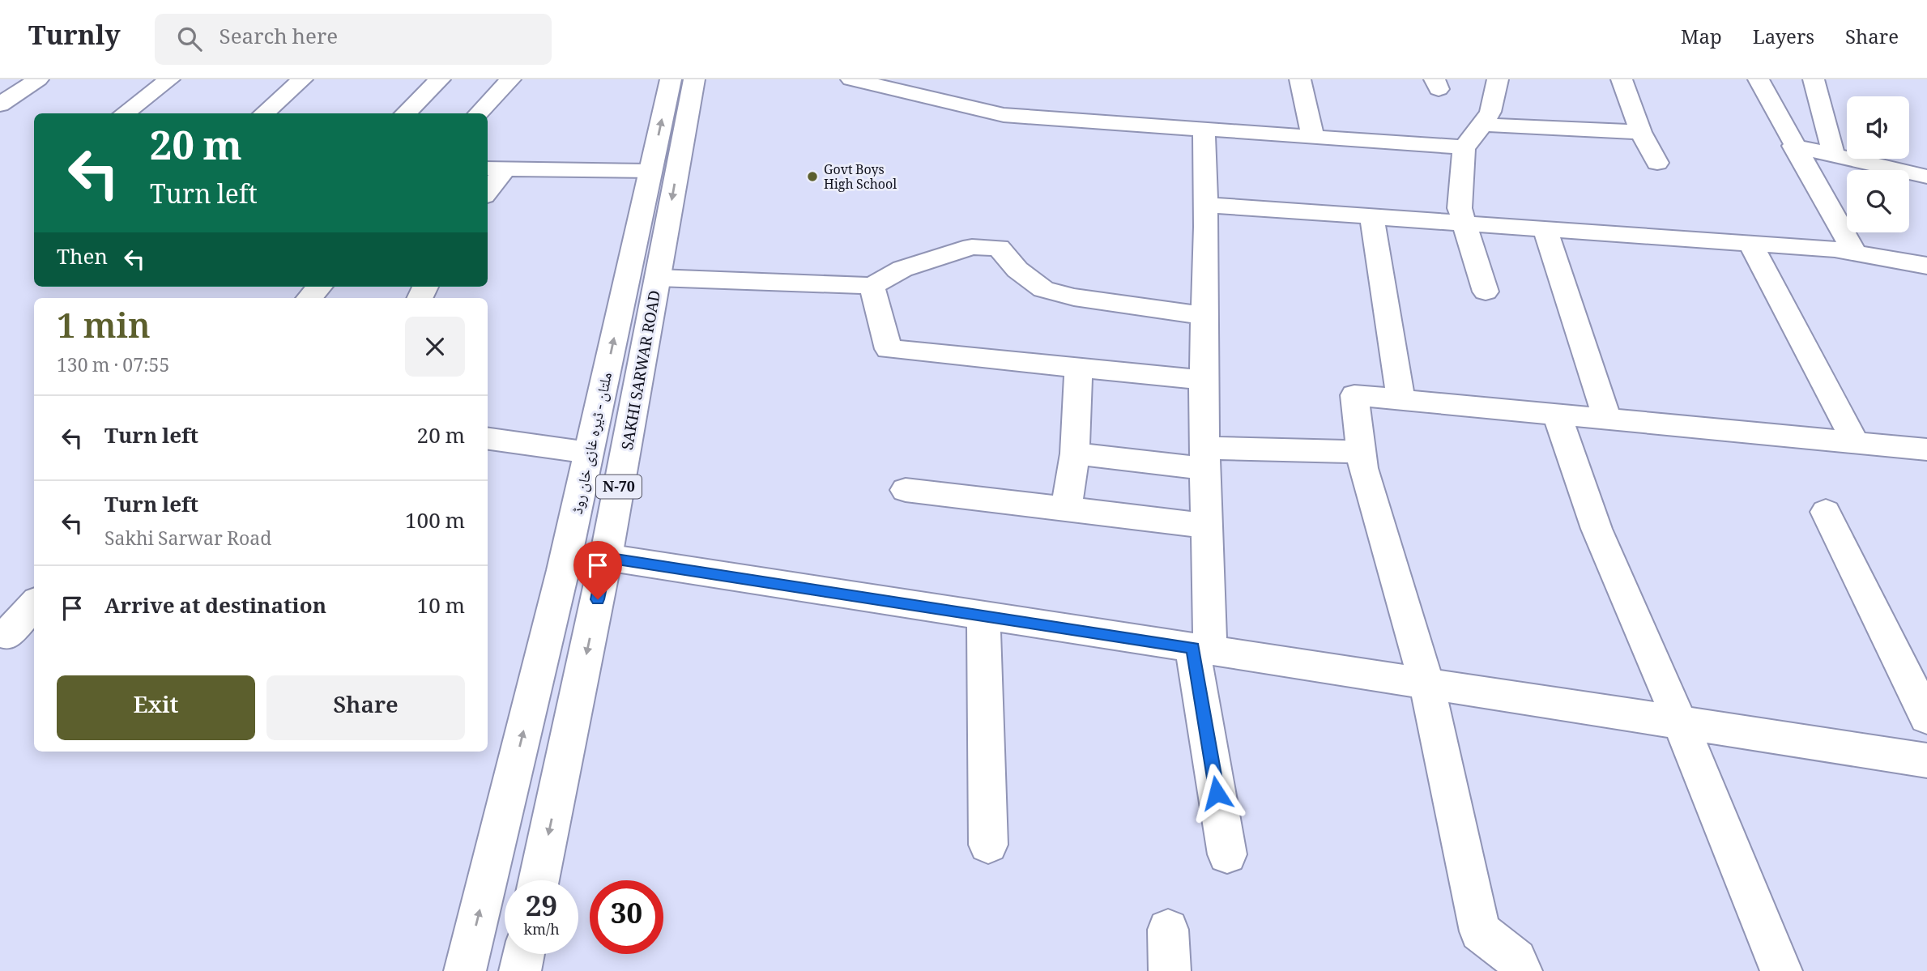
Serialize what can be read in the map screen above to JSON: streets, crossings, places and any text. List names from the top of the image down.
{
  "streets": {
    "main road": ["SAKHI SARWAR ROAD", "ملتان - ڈیرہ غازی خان روڈ", "N-70"]
  },
  "one_way": ["SAKHI SARWAR ROAD", "ملتان - ڈیرہ غازی خان روڈ"],
  "places": ["Govt Boys High School"],
  "page": {
    "header": "Turnly",
    "search": "Search here",
    "nav": ["Map", "Layers", "Share"],
    "turn": ["20 m", "Turn left"],
    "then": "Then",
    "heading": ["1 min", "130 m · 07:55"],
    "list": [
      {
        "name": "Turn left",
        "value": "20 m"
      },
      {
        "name": "Turn left",
        "note": "Sakhi Sarwar Road",
        "value": "100 m"
      },
      {
        "name": "Arrive at destination",
        "value": "10 m"
      }
    ],
    "buttons": ["Exit", "Share"],
    "speed": "29 km/h",
    "limit": "30"
  }
}
